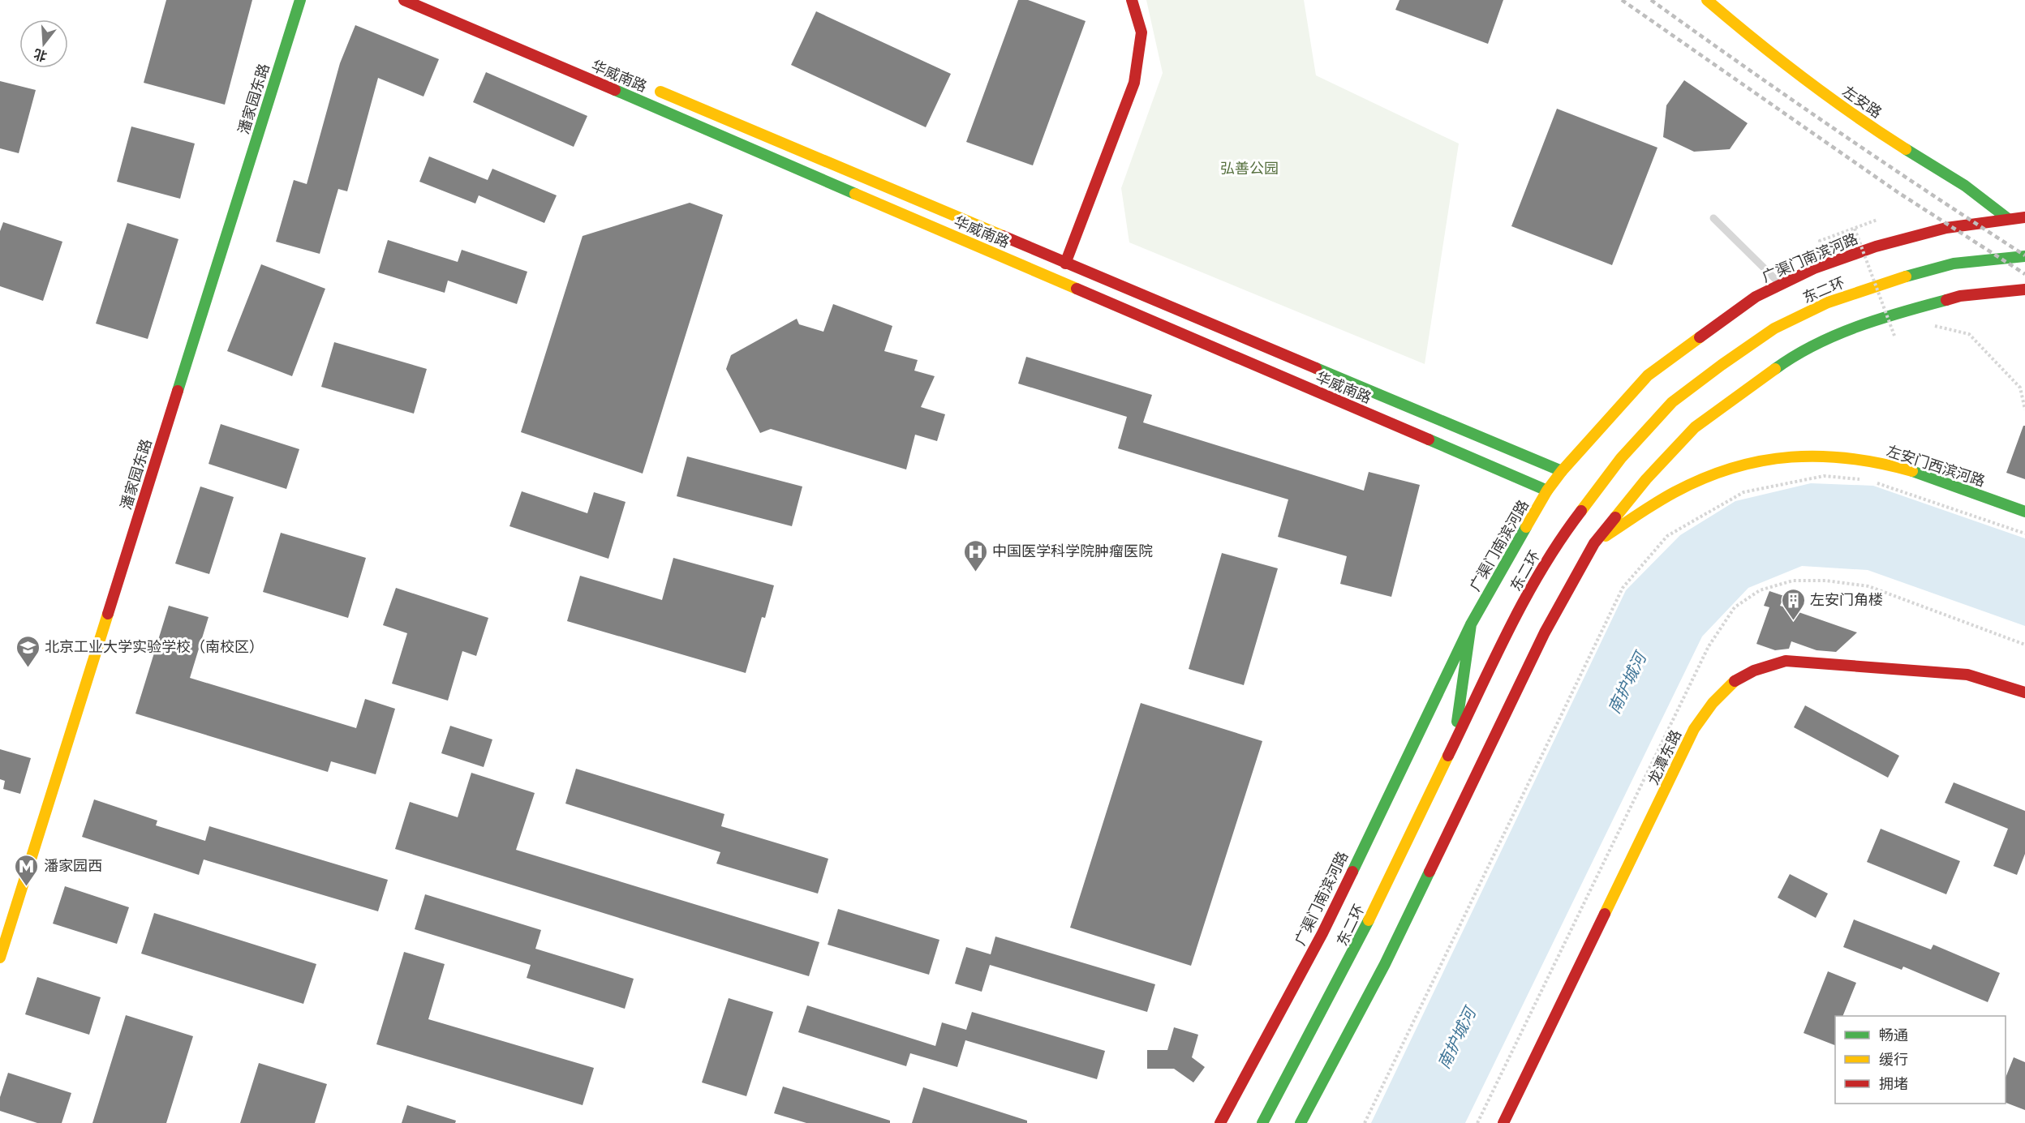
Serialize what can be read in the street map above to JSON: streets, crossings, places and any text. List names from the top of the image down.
{
  "streets": {
    "main road": [
      "华威南路",
      "潘家园东路",
      "左安路",
      "广渠门南滨河路",
      "东二环",
      "左安门西滨河路",
      "龙潭东路"
    ]
  },
  "crossings": [
    ["华威南路", "广渠门南滨河路"],
    ["左安路", "广渠门南滨河路"]
  ],
  "water": ["南护城河"],
  "parks": ["弘善公园"],
  "places": {
    "hospital": ["中国医学科学院肿瘤医院"],
    "building": ["左安门角楼"],
    "school or university": ["北京工业大学实验学校（南校区）"],
    "metro station": ["潘家园西"]
  },
  "legend": ["畅通", "缓行", "拥堵"],
  "north": "bottom"
}
